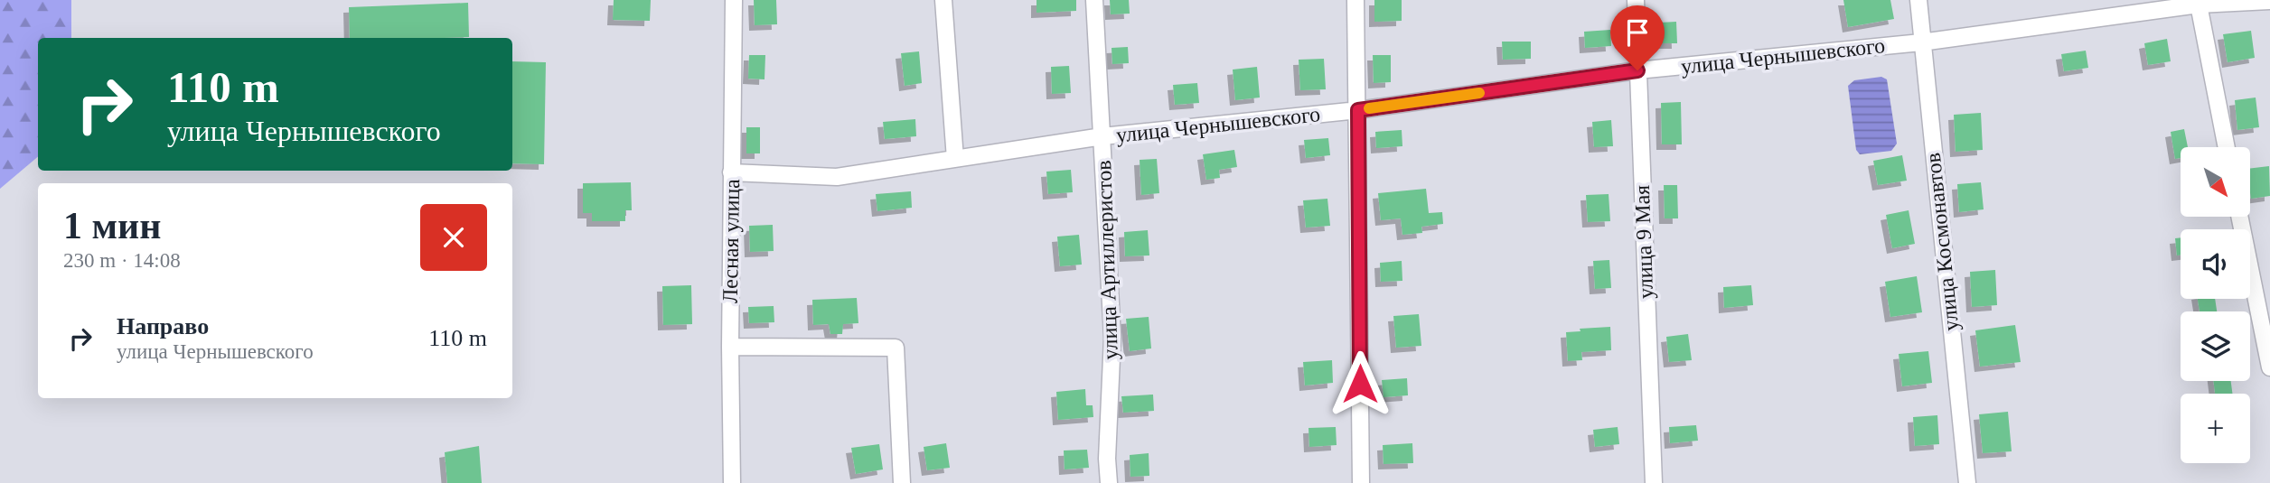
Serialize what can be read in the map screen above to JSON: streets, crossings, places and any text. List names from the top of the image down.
{
  "streets": {
    "street": [
      "улица Чернышевского",
      "Лесная улица",
      "улица 9 Мая",
      "улица Космонавтов",
      "улица Артиллеристов"
    ]
  },
  "crossings": [
    ["улица Чернышевского", "Лесная улица"],
    ["улица Чернышевского", "улица 9 Мая"],
    ["улица Чернышевского", "улица Космонавтов"],
    ["улица Чернышевского", "улица Артиллеристов"]
  ],
  "north": "bottom right",
  "page": {
    "turn": ["110 m", "улица Чернышевского"],
    "map_buttons": "+",
    "heading": ["1 мин", "230 m · 14:08"],
    "list": [
      {
        "name": "Направо",
        "note": "улица Чернышевского",
        "value": "110 m"
      }
    ]
  }
}
